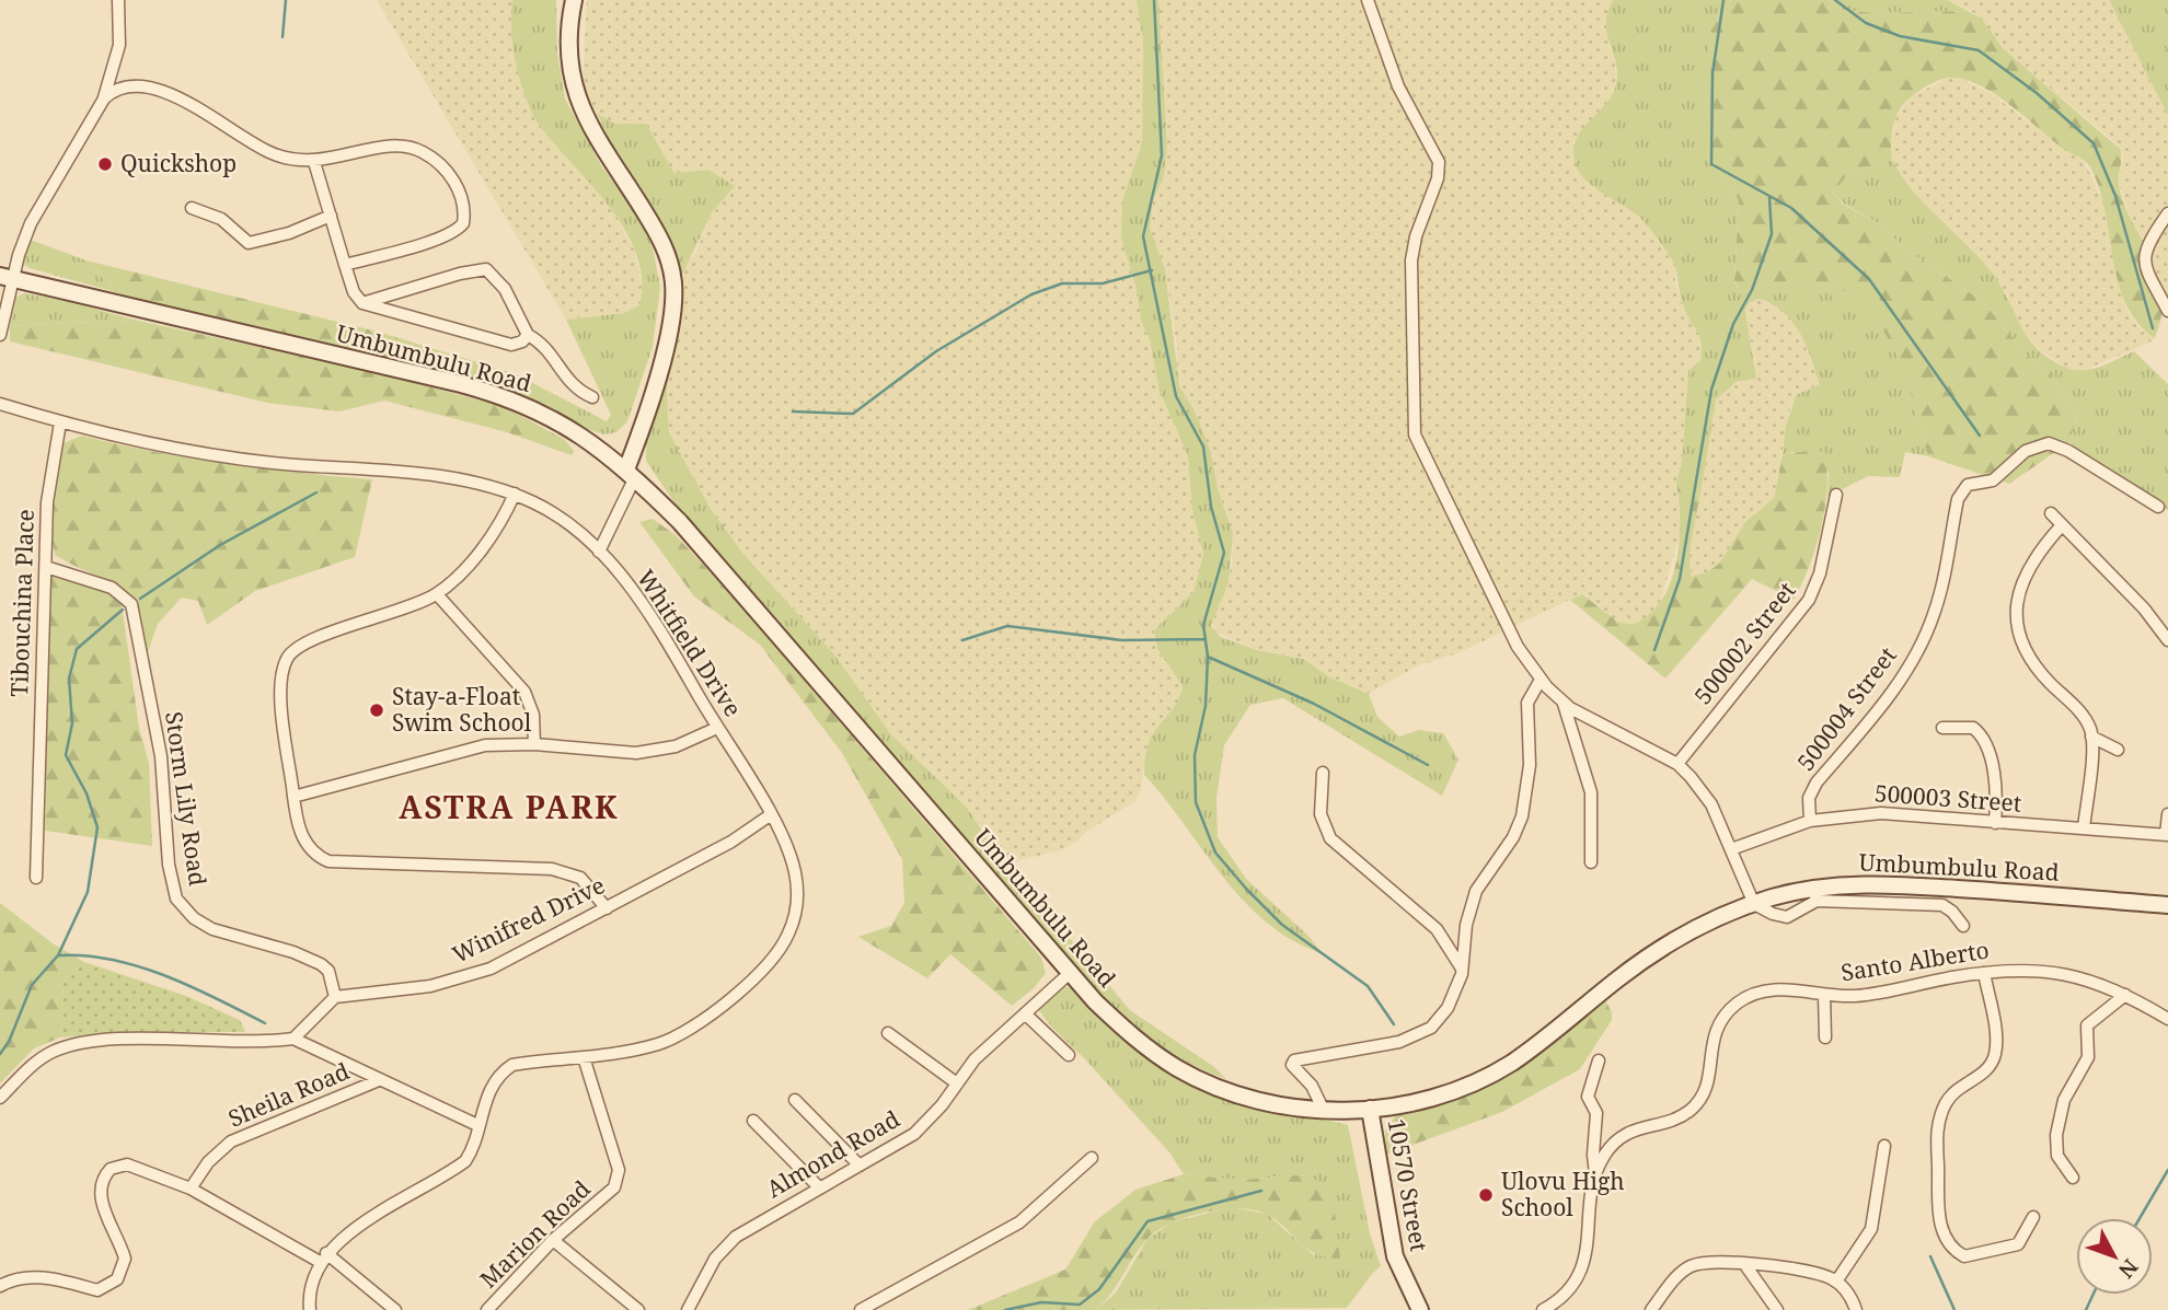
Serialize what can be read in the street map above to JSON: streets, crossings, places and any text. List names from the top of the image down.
{
  "streets": {
    "main road": ["Umbumbulu Road", "10570 Street"],
    "street": [
      "Tibouchina Place",
      "Whitfield Drive",
      "500002 Street",
      "500004 Street",
      "Storm Lily Road",
      "500003 Street",
      "Winifred Drive",
      "Santo Alberto",
      "Sheila Road",
      "Almond Road",
      "Marion Road"
    ]
  },
  "crossings": [
    ["Umbumbulu Road", "Almond Road"],
    ["Umbumbulu Road", "10570 Street"],
    ["Tibouchina Place", "Whitfield Drive"],
    ["Tibouchina Place", "Storm Lily Road"],
    ["Whitfield Drive", "Winifred Drive"],
    ["Whitfield Drive", "Marion Road"],
    ["500004 Street", "500003 Street"],
    ["Storm Lily Road", "Winifred Drive"]
  ],
  "districts": ["ASTRA PARK"],
  "places": ["Quickshop", "Stay-a-Float Swim School", "Ulovu High School"],
  "north": "bottom right"
}
